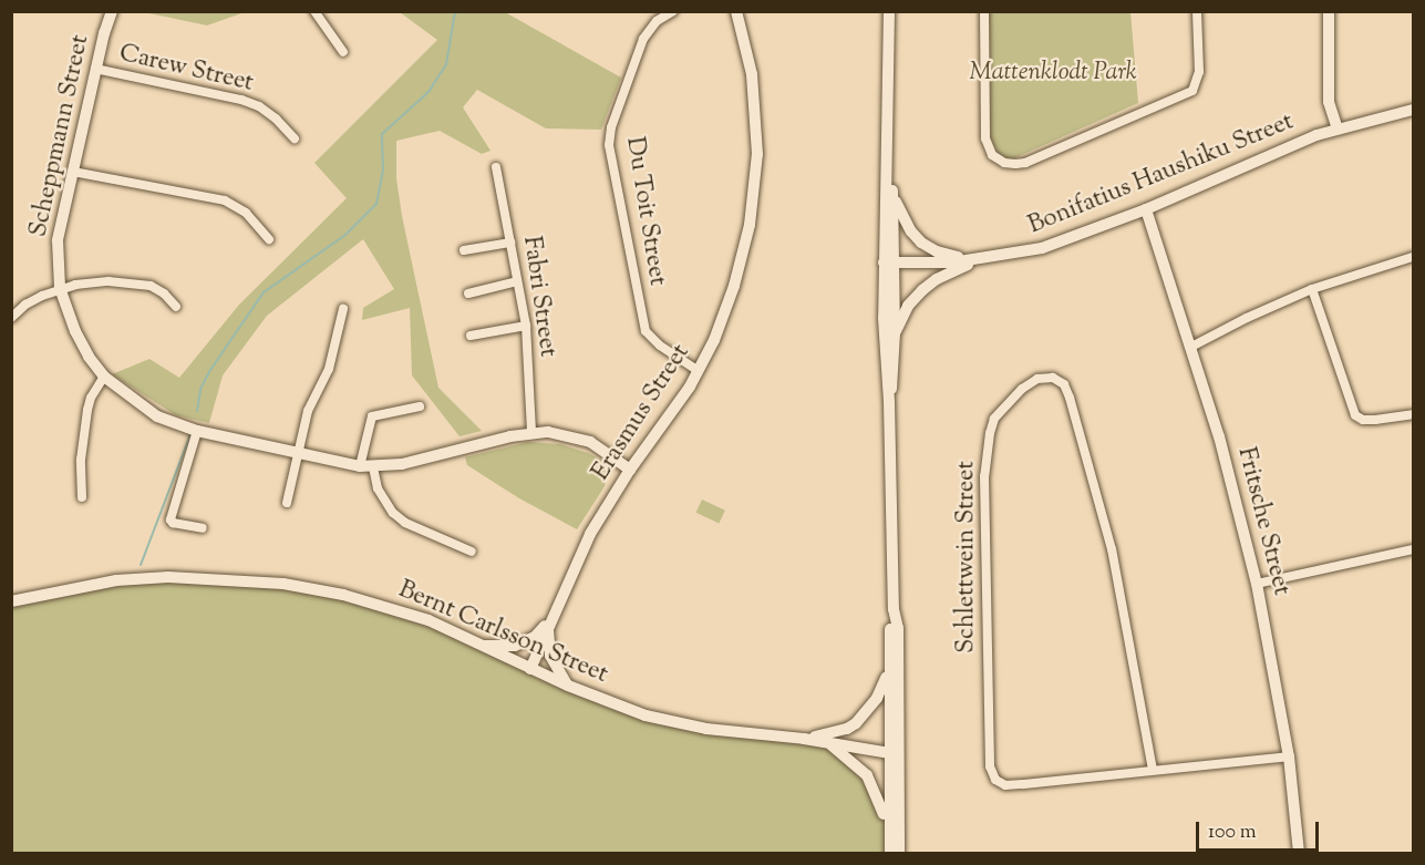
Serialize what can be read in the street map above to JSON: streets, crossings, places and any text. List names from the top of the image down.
{
  "streets": {
    "street": [
      "Carew Street",
      "Scheppmann Street",
      "Bonifatius Haushiku Street",
      "Du Toit Street",
      "Fabri Street",
      "Erasmus Street",
      "Fritsche Street",
      "Schlettwein Street",
      "Bernt Carlsson Street"
    ]
  },
  "crossings": [
    ["Carew Street", "Scheppmann Street"],
    ["Scheppmann Street", "Fabri Street"],
    ["Scheppmann Street", "Erasmus Street"],
    ["Bonifatius Haushiku Street", "Fritsche Street"],
    ["Du Toit Street", "Erasmus Street"],
    ["Erasmus Street", "Bernt Carlsson Street"],
    ["Fritsche Street", "Schlettwein Street"]
  ],
  "parks": ["Mattenklodt Park"],
  "scale_bar": "100 m"
}
